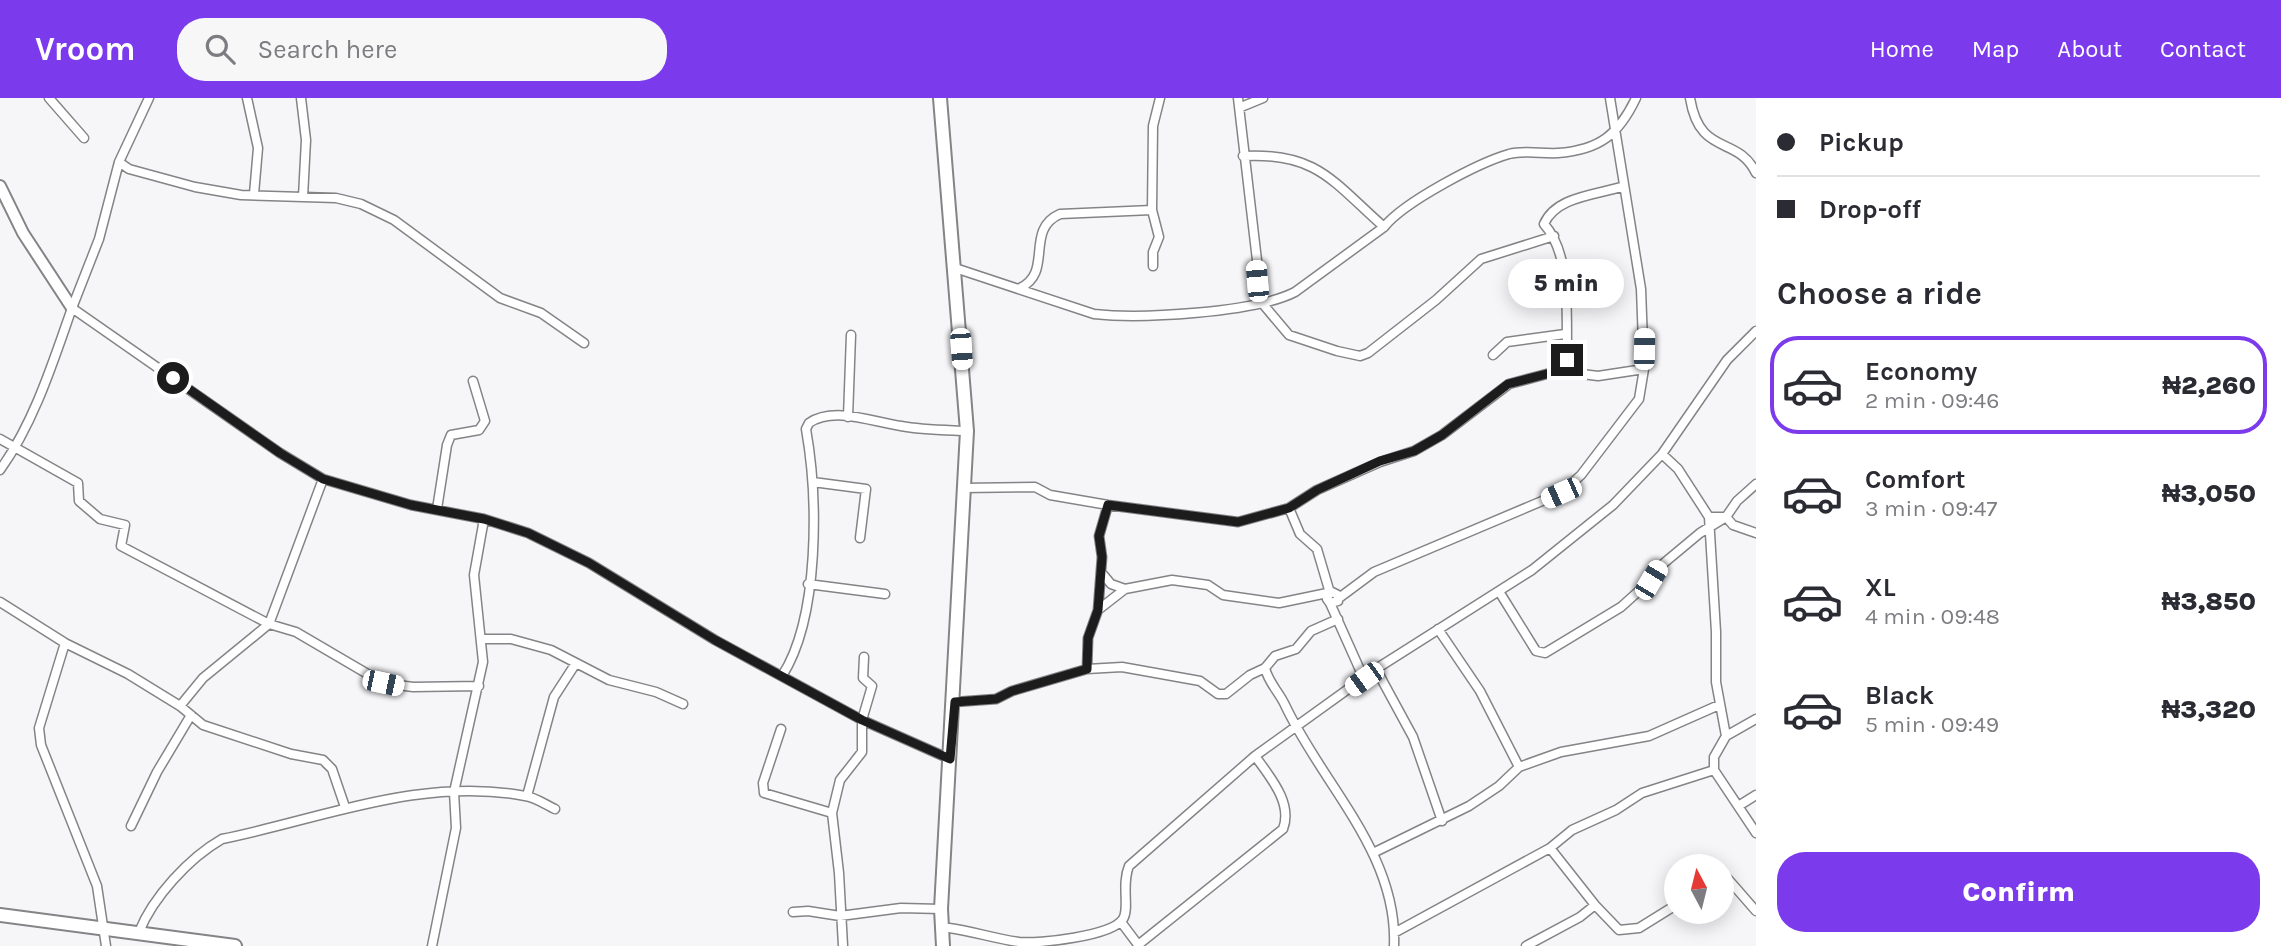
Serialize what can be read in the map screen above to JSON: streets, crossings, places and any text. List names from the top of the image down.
{
  "north": "top",
  "page": {
    "header": "Vroom",
    "search": "Search here",
    "nav": [
      "Home",
      "Map",
      "About",
      "Contact"
    ],
    "banner": ["Pickup", "Drop-off"],
    "heading": "Choose a ride",
    "bubble": "5 min",
    "list": [
      {
        "name": "Economy",
        "note": "2 min · 09:46",
        "value": "₦2,260"
      },
      {
        "name": "Comfort",
        "note": "3 min · 09:47",
        "value": "₦3,050"
      },
      {
        "name": "XL",
        "note": "4 min · 09:48",
        "value": "₦3,850"
      },
      {
        "name": "Black",
        "note": "5 min · 09:49",
        "value": "₦3,320"
      }
    ],
    "buttons": "Confirm"
  }
}
